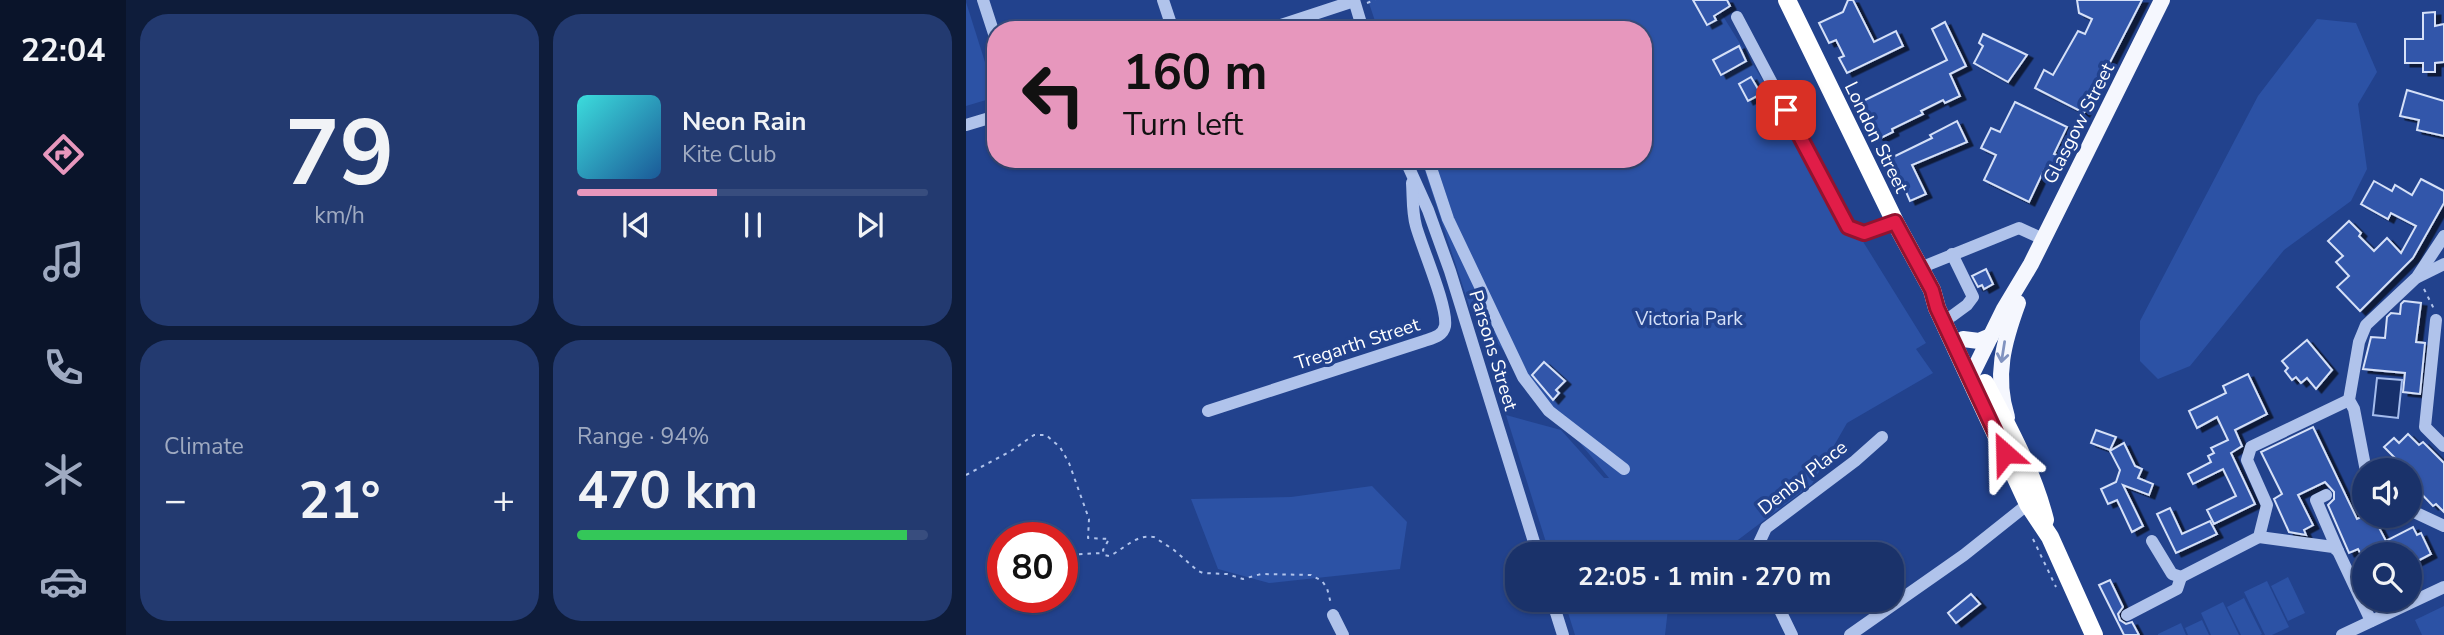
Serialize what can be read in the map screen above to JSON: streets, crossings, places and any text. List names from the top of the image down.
{
  "streets": {
    "highway": ["London Street"],
    "main road": ["Glasgow Street"],
    "street": ["Tregarth Street", "Parsons Street", "Denby Place"]
  },
  "crossings": [
    ["Glasgow Street", "London Street"],
    ["Tregarth Street", "Parsons Street"]
  ],
  "parks": ["Victoria Park"],
  "page": {
    "tabs": "22:04",
    "tile": [
      ["79", "km/h"],
      "Climate",
      ["Range · 94%", "470 km"]
    ],
    "turn": ["160 m", "Turn left"],
    "song": ["Neon Rain", "Kite Club"],
    "heat": ["−", "21°", "+"],
    "limit": "80",
    "trip": "22:05 · 1 min · 270 m"
  }
}
